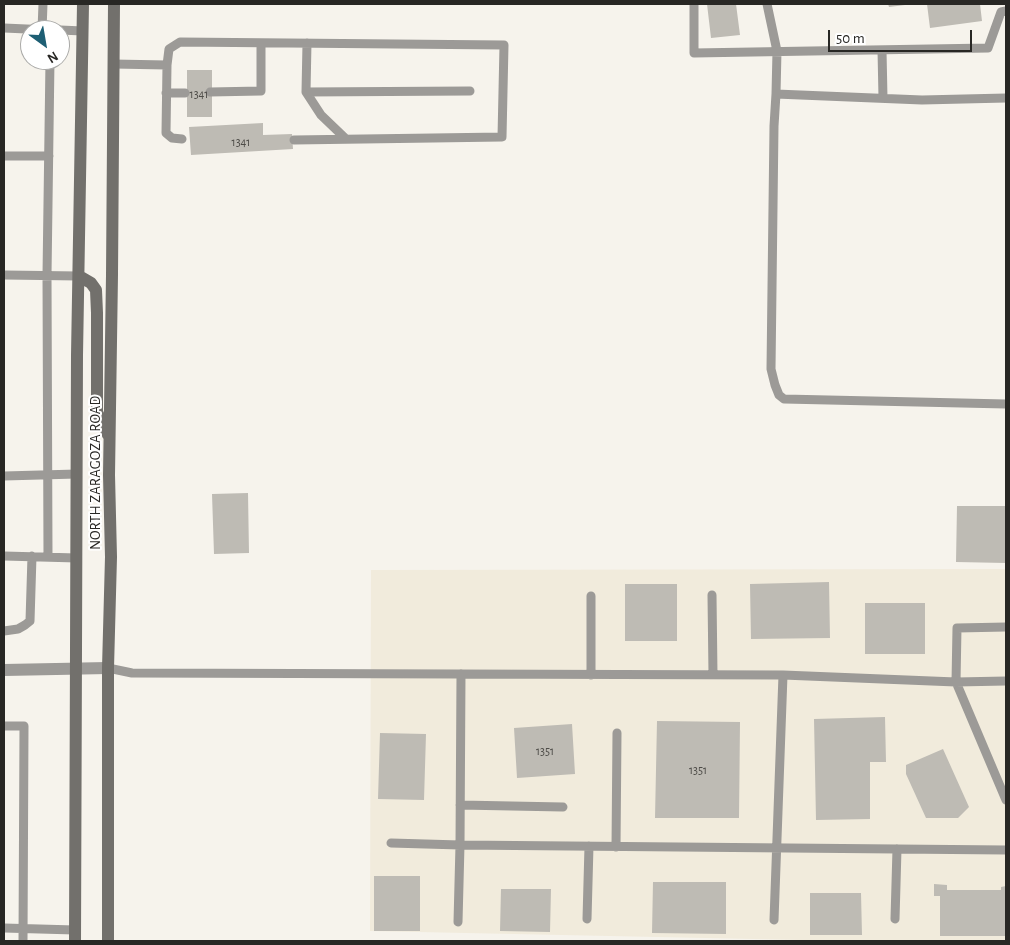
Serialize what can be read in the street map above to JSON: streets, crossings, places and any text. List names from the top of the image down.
{
  "streets": {
    "main road": ["NORTH ZARAGOZA ROAD"]
  },
  "house_numbers": [
    "1341",
    "1341",
    "1351",
    "1351"
  ],
  "scale_bar": "50 m",
  "north": "bottom right"
}
